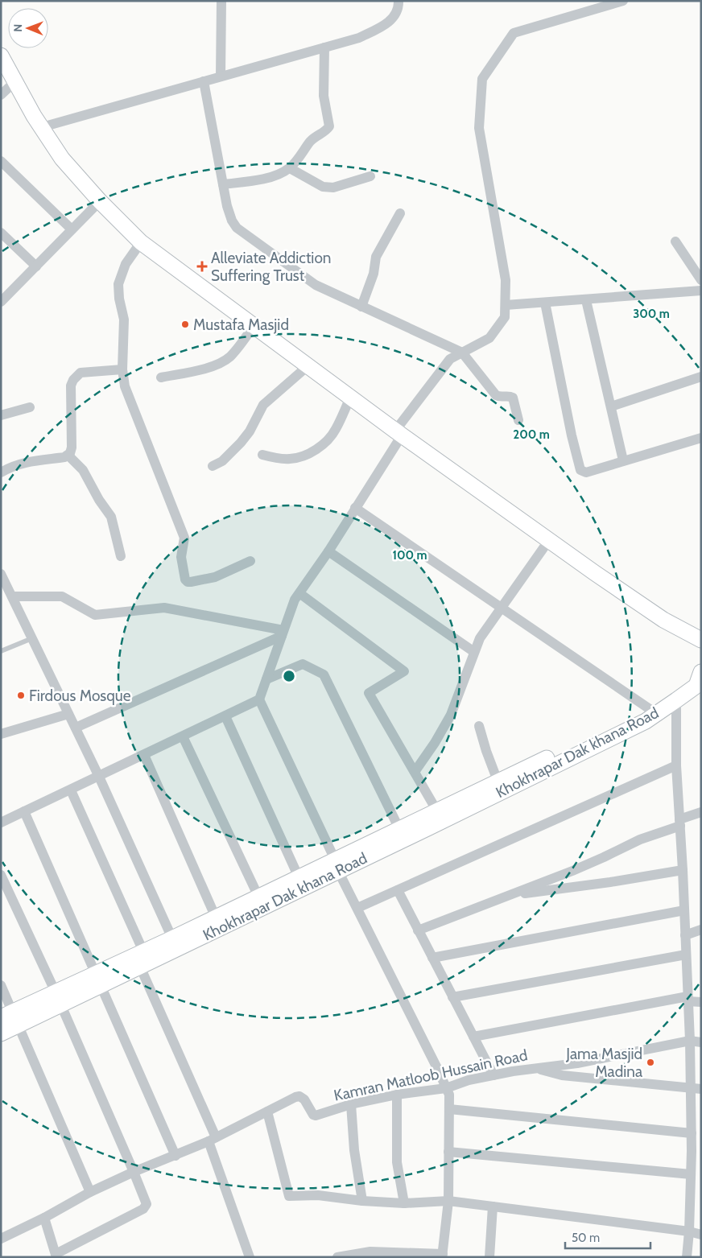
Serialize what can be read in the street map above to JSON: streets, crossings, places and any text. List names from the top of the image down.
{
  "streets": {
    "street": ["Khokhrapar Dak khana Road", "Kamran Matloob Hussain Road"]
  },
  "places": {
    "health": ["Alleviate Addiction Suffering Trust"],
    "other": ["Mustafa Masjid", "Firdous Mosque", "Jama Masjid Madina"]
  },
  "scale_bar": "50 m",
  "north": "left",
  "rings": ["300 m", "200 m", "100 m"]
}
